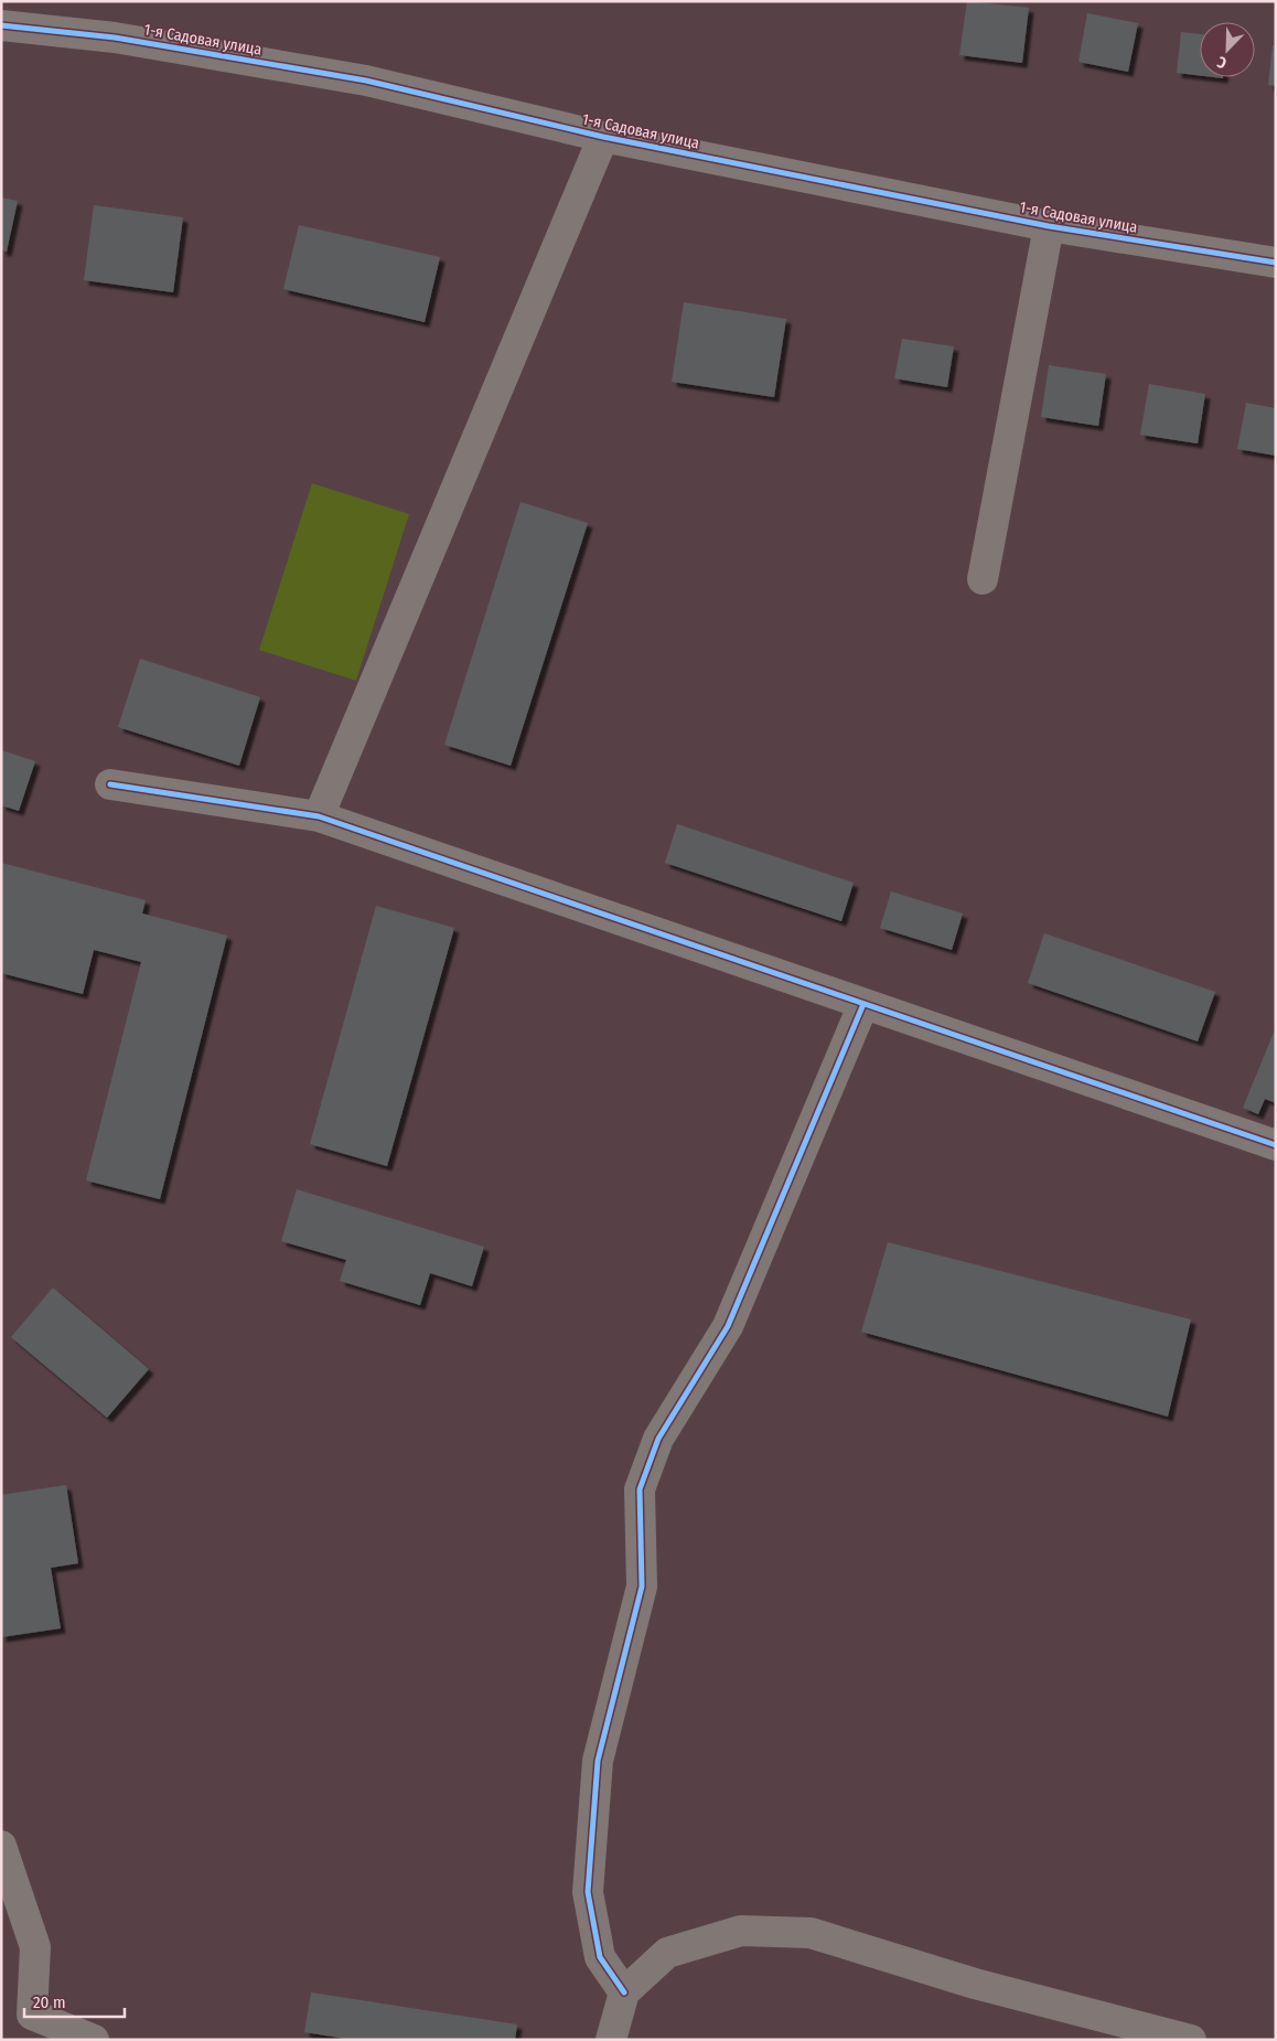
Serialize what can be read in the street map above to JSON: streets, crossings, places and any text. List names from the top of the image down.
{
  "streets": {
    "street": ["1-я Садовая улица"]
  },
  "scale_bar": "20 m",
  "north": "bottom left"
}
